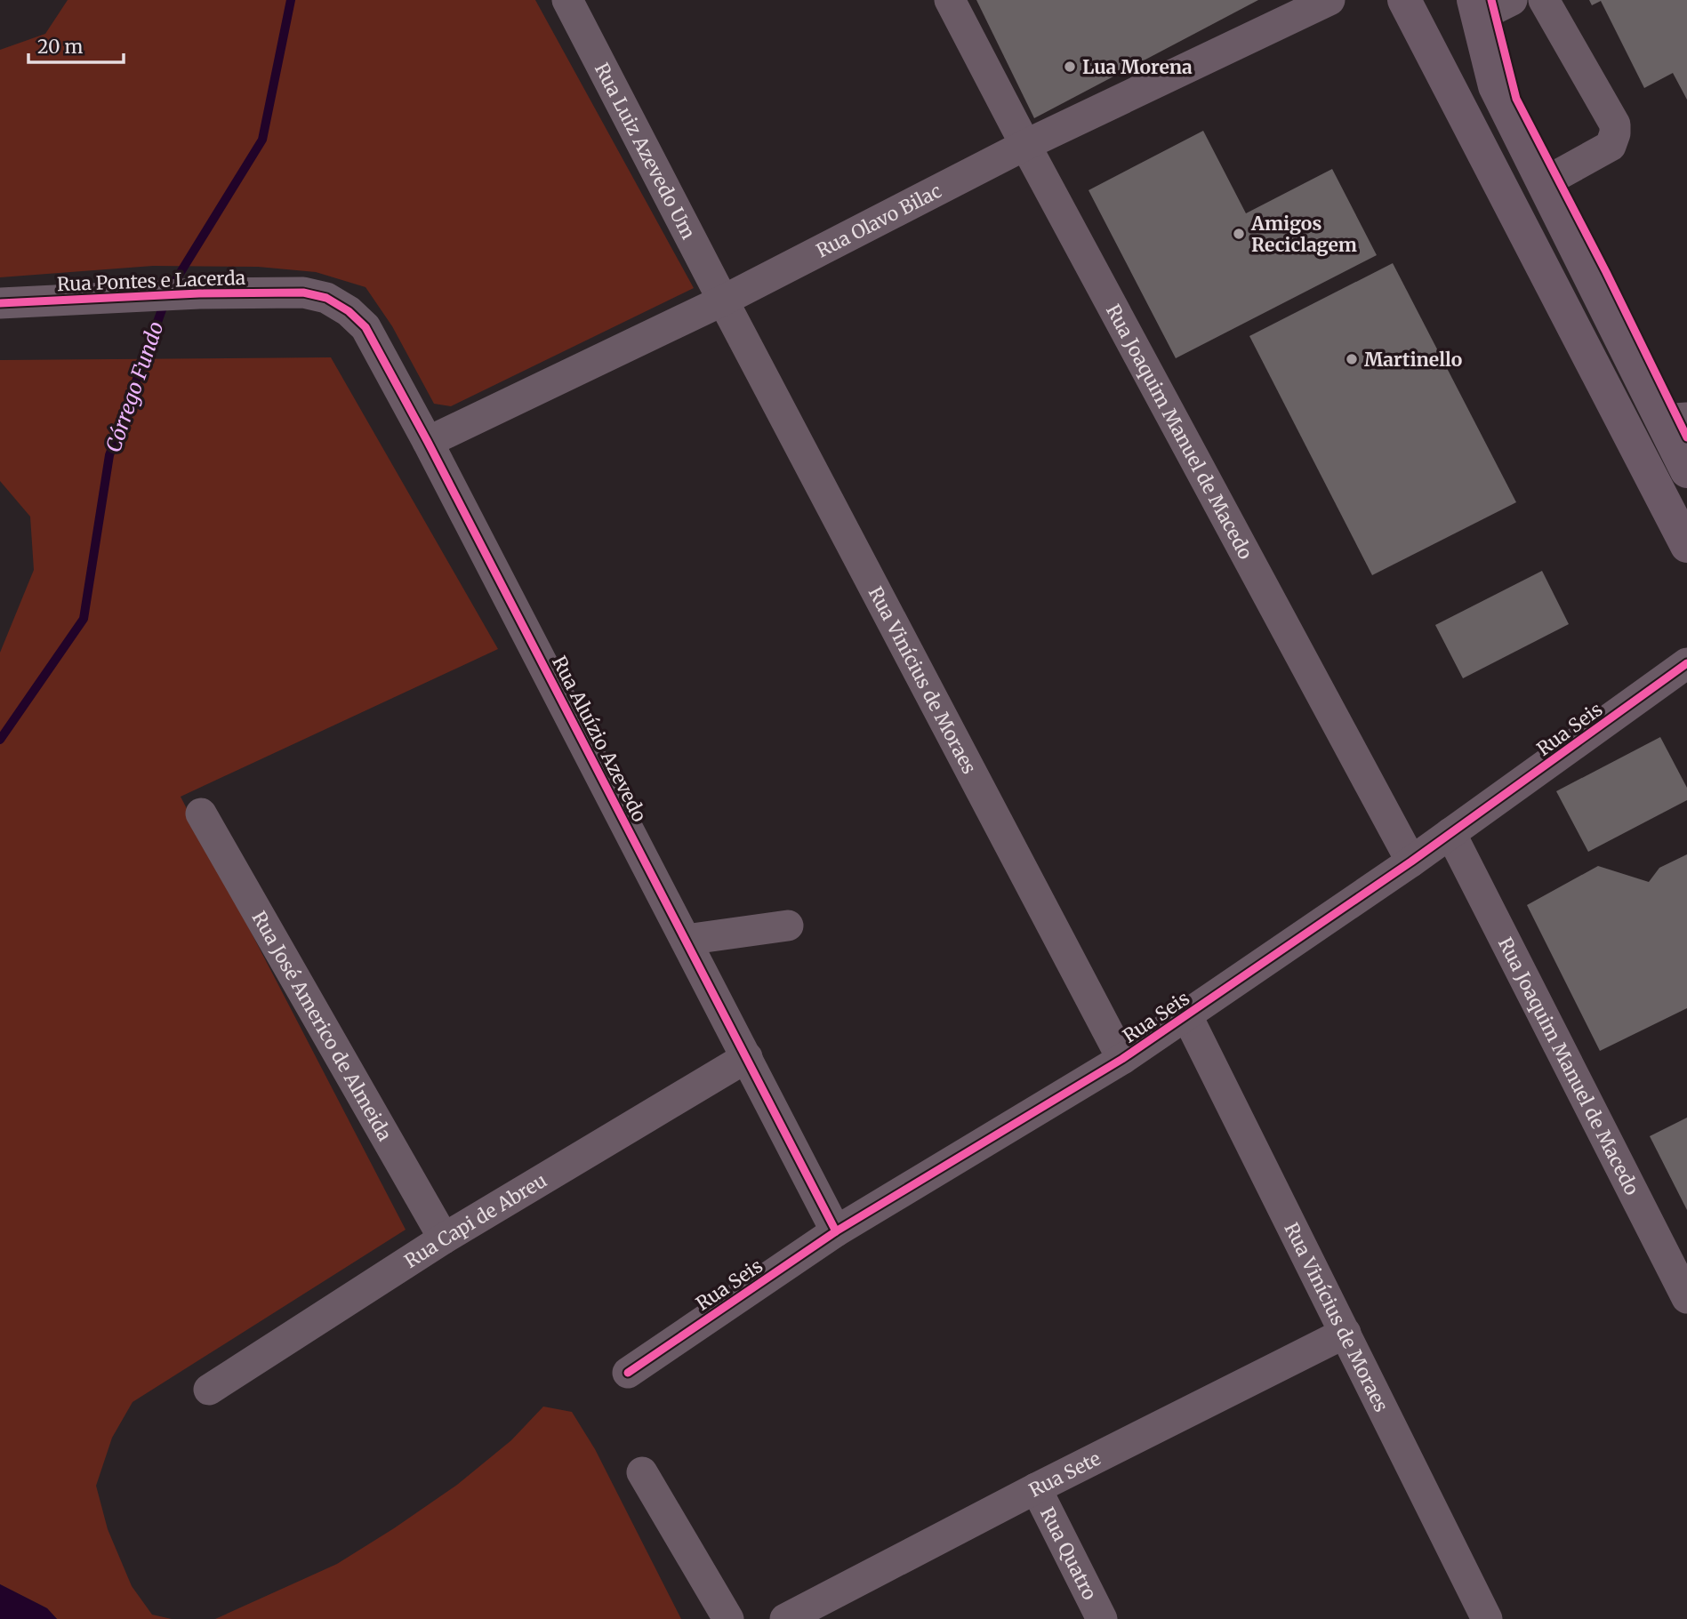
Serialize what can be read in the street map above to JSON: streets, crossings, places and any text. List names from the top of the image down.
{
  "streets": {
    "street": [
      "Rua Luiz Azevedo Um",
      "Rua Olavo Bilac",
      "Rua Pontes e Lacerda",
      "Rua Joaquim Manuel de Macedo",
      "Rua Vinícius de Moraes",
      "Rua Seis",
      "Rua Aluízio Azevedo",
      "Rua José Americo de Almeida",
      "Rua Capi de Abreu",
      "Rua Sete",
      "Rua Quatro"
    ]
  },
  "crossings": [
    ["Rua Luiz Azevedo Um", "Rua Olavo Bilac"],
    ["Rua Luiz Azevedo Um", "Rua Vinícius de Moraes"],
    ["Rua Olavo Bilac", "Rua Joaquim Manuel de Macedo"],
    ["Rua Olavo Bilac", "Rua Vinícius de Moraes"],
    ["Rua Olavo Bilac", "Rua Aluízio Azevedo"],
    ["Rua Pontes e Lacerda", "Rua Aluízio Azevedo"],
    ["Rua Joaquim Manuel de Macedo", "Rua Seis"],
    ["Rua Vinícius de Moraes", "Rua Seis"],
    ["Rua Vinícius de Moraes", "Rua Sete"],
    ["Rua Seis", "Rua Aluízio Azevedo"],
    ["Rua Aluízio Azevedo", "Rua Capi de Abreu"],
    ["Rua José Americo de Almeida", "Rua Capi de Abreu"],
    ["Rua Sete", "Rua Quatro"]
  ],
  "water": ["Córrego Fundo"],
  "places": ["Lua Morena", "Amigos Reciclagem", "Martinello"],
  "scale_bar": "20 m"
}
